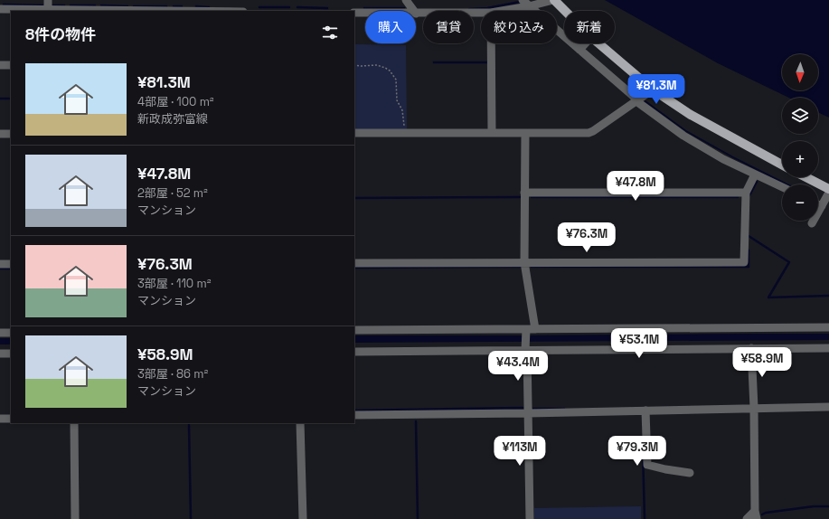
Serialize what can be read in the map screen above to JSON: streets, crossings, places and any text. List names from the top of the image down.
{
  "north": "bottom",
  "page": {
    "chip": [
      "購入",
      "賃貸",
      "絞り込み",
      "新着"
    ],
    "heading": "8件の物件",
    "map_buttons": ["+", "−"],
    "list": [
      {
        "name": "¥81.3M",
        "note": "4部屋 · 100 m² · 新政成弥富線"
      },
      {
        "name": "¥47.8M",
        "note": "2部屋 · 52 m² · マンション"
      },
      {
        "name": "¥76.3M",
        "note": "3部屋 · 110 m² · マンション"
      },
      {
        "name": "¥58.9M",
        "note": "3部屋 · 86 m² · マンション"
      }
    ],
    "price": [
      "¥81.3M",
      "¥47.8M",
      "¥76.3M",
      "¥53.1M",
      "¥58.9M",
      "¥43.4M",
      "¥113M",
      "¥79.3M"
    ]
  }
}
